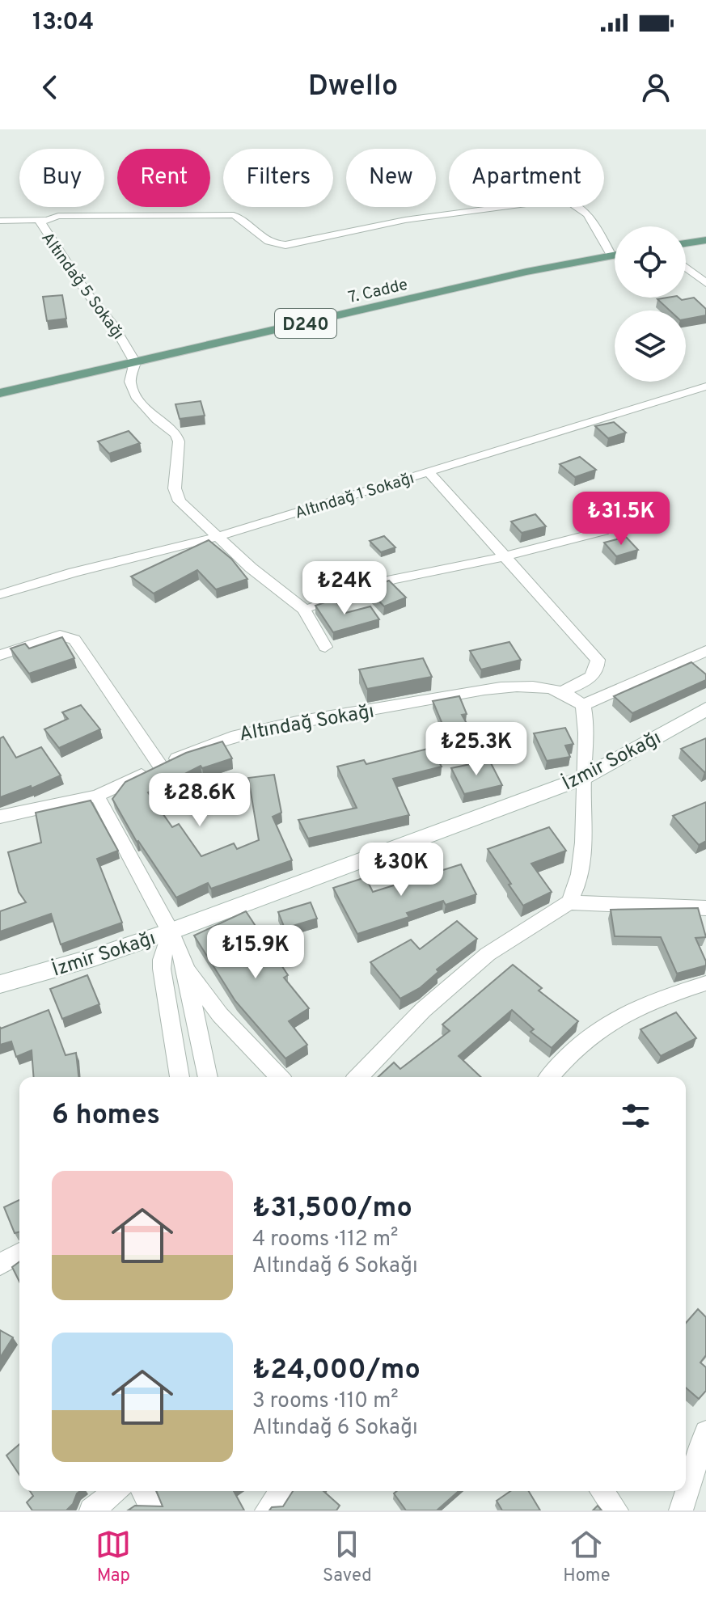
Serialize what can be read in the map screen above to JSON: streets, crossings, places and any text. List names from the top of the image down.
{
  "streets": {
    "main road": ["7. Cadde", "D240"],
    "street": [
      "Altındağ 5 Sokağı",
      "Altındağ 1 Sokağı",
      "Altındağ Sokağı",
      "İzmir Sokağı"
    ]
  },
  "crossings": [
    ["Altındağ 5 Sokağı", "7. Cadde"],
    ["Altındağ 5 Sokağı", "D240"],
    ["Altındağ 5 Sokağı", "Altındağ 1 Sokağı"],
    ["7. Cadde", "D240"]
  ],
  "page": {
    "status": "13:04",
    "header": "Dwello",
    "chip": [
      "Buy",
      "Rent",
      "Filters",
      "New",
      "Apartment"
    ],
    "price": [
      "₺31.5K",
      "₺24K",
      "₺25.3K",
      "₺28.6K",
      "₺30K",
      "₺15.9K"
    ],
    "heading": "6 homes",
    "list": [
      {
        "name": "₺31,500/mo",
        "note": "4 rooms · 112 m² · Altındağ 6 Sokağı"
      },
      {
        "name": "₺24,000/mo",
        "note": "3 rooms · 110 m² · Altındağ 6 Sokağı"
      }
    ],
    "tabs": ["Map", "Saved", "Home"]
  }
}
